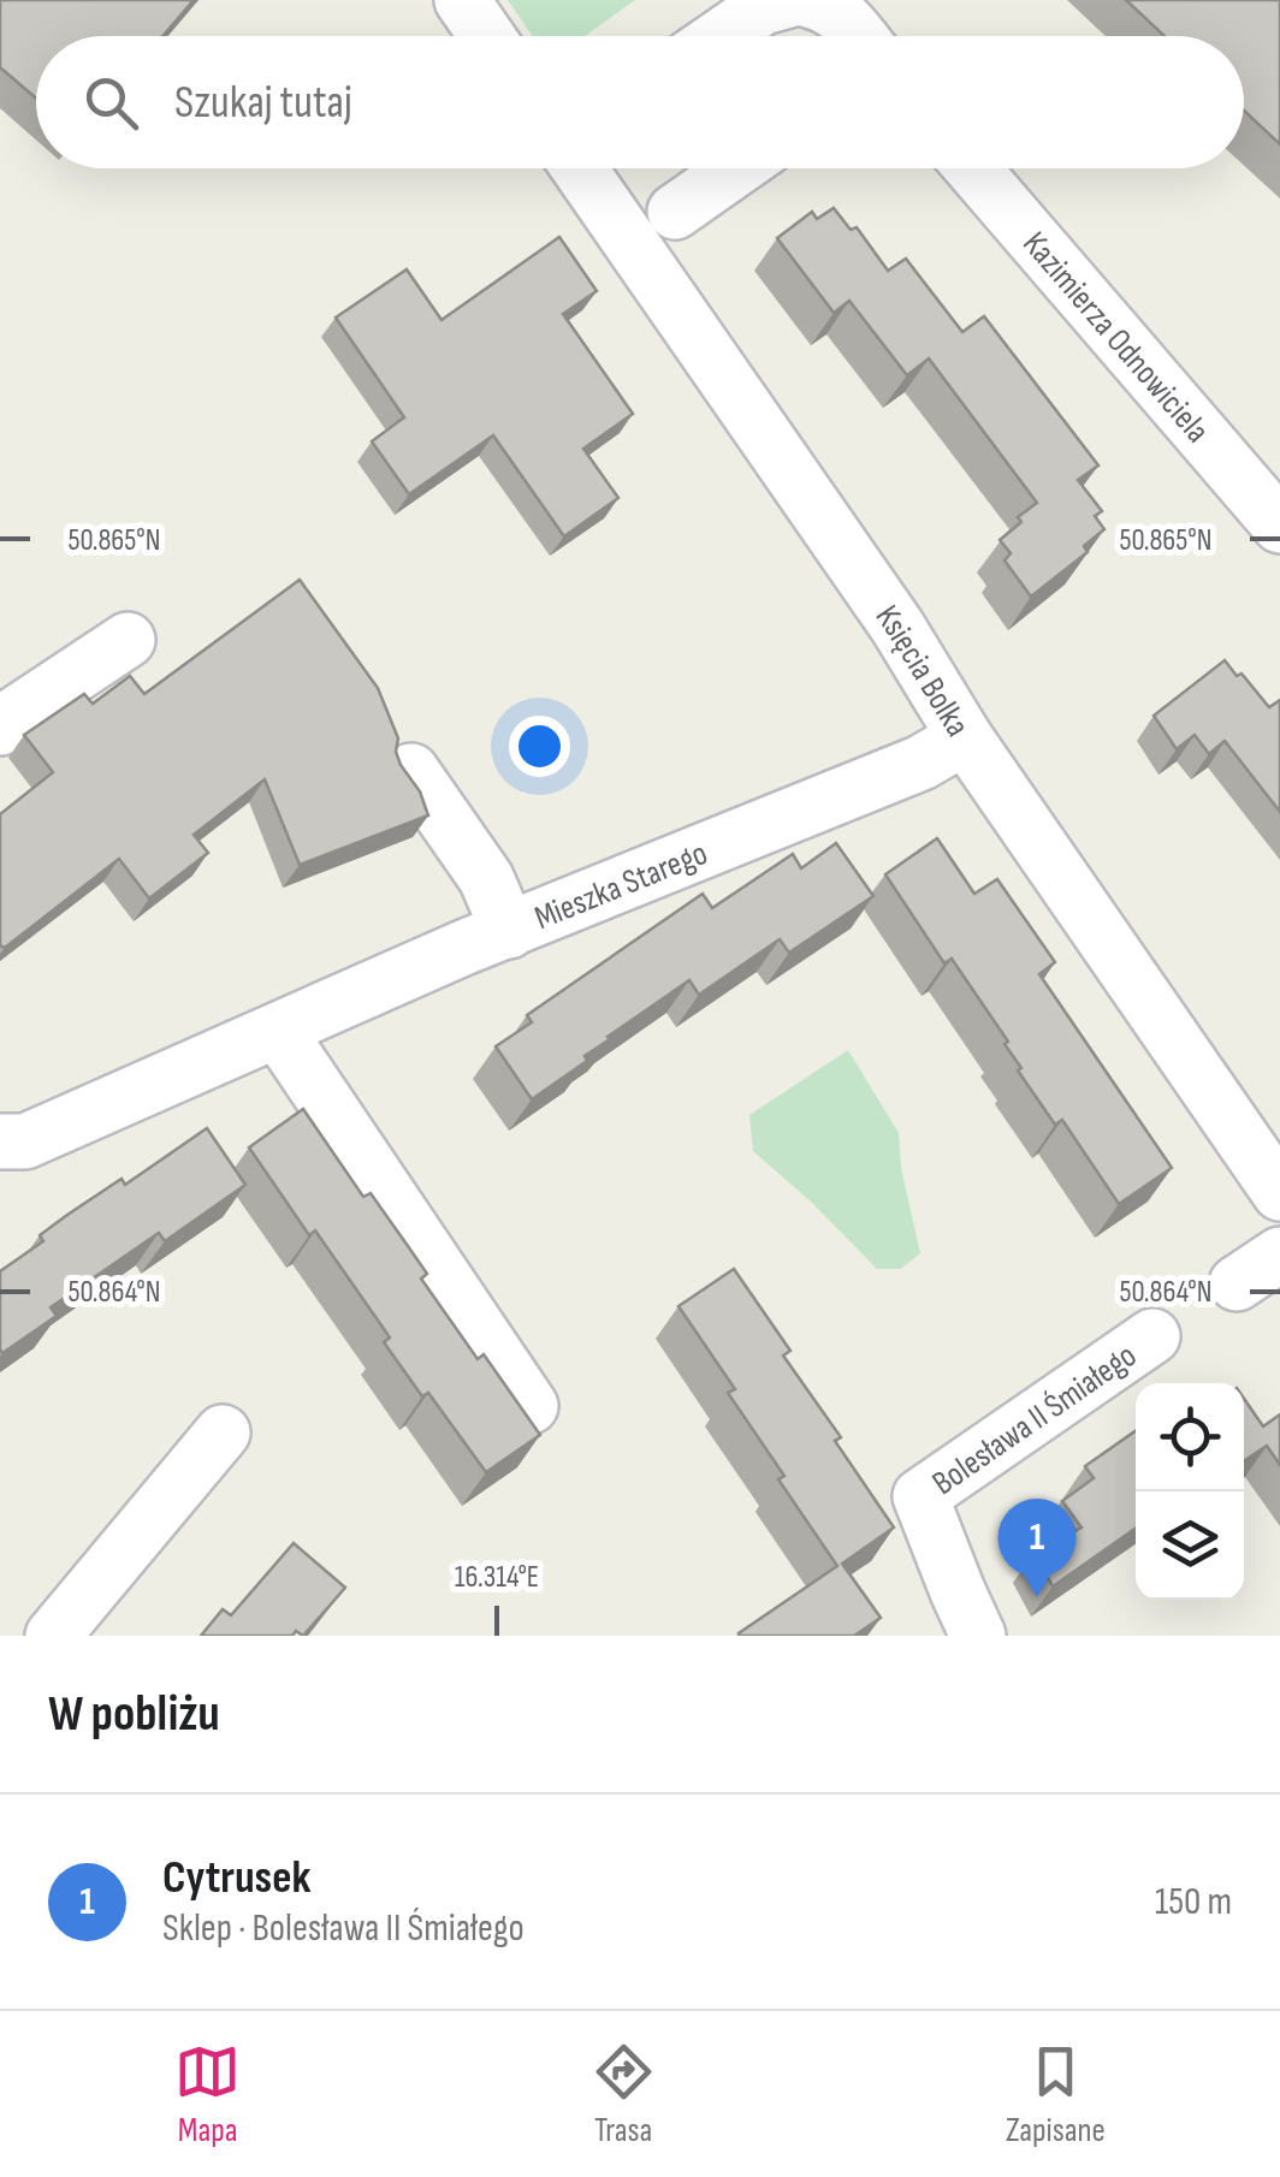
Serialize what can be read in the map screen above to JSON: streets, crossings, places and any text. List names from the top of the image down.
{
  "streets": {
    "street": [
      "Kazimierza Odnowiciela",
      "Księcia Bolka",
      "Mieszka Starego",
      "Bolesława II Śmiałego"
    ]
  },
  "crossings": [
    ["Księcia Bolka", "Mieszka Starego"]
  ],
  "page": {
    "search": "Szukaj tutaj",
    "pins": "1",
    "heading": "W pobliżu",
    "list": [
      {
        "mark": "1",
        "name": "Cytrusek",
        "note": "Sklep · Bolesława II Śmiałego",
        "value": "150 m"
      }
    ],
    "nav": ["Mapa", "Trasa", "Zapisane"]
  },
  "coordinates": ["50.865°N", "50.864°N", "16.314°E"]
}
